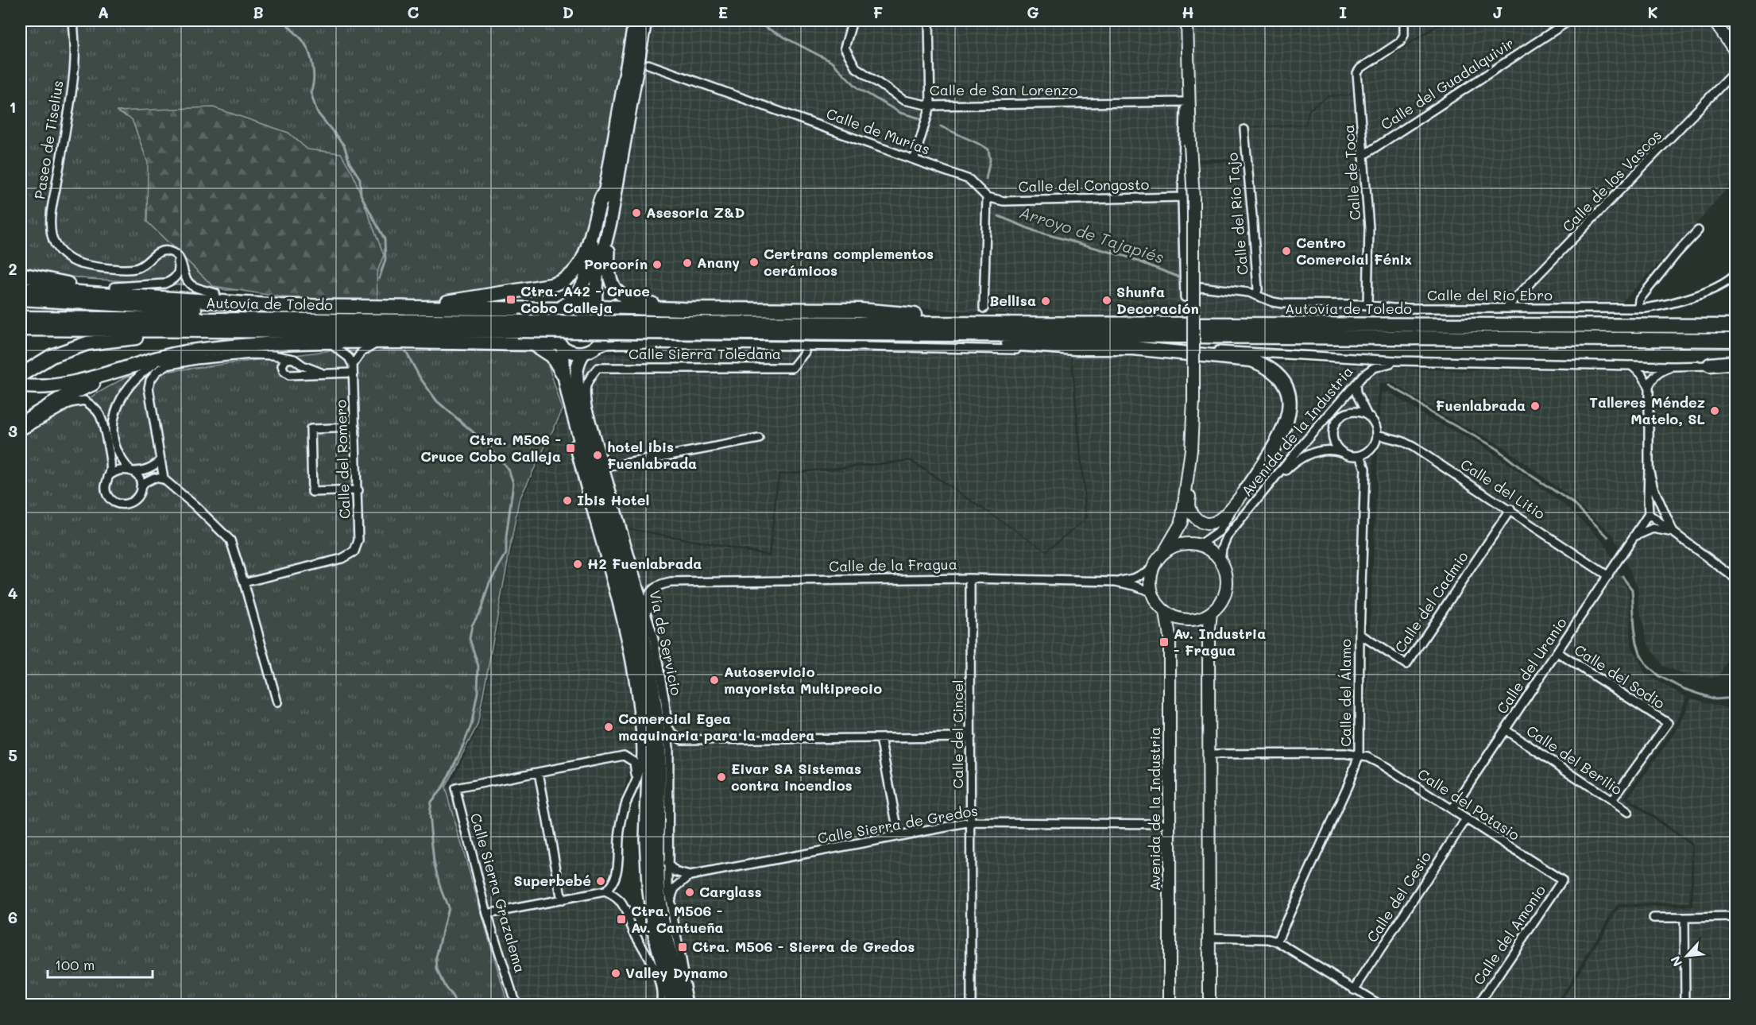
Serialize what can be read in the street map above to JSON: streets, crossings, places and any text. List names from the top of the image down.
{
  "streets": {
    "highway": ["Autovía de Toledo"],
    "street": [
      "Calle del Guadalquivir",
      "Calle de San Lorenzo",
      "Calle de Murías",
      "Paseo de Tiselius",
      "Calle de Toca",
      "Calle de los Vascos",
      "Calle del Congosto",
      "Calle del Río Tajo",
      "Calle del Río Ebro",
      "Calle Sierra Toledana",
      "Avenida de la Industria",
      "Calle del Romero",
      "Calle del Litio",
      "Calle de la Fragua",
      "Calle del Cadmio",
      "Vía de Servicio",
      "Calle del Uranio",
      "Calle del Sodio",
      "Calle del Álamo",
      "Calle del Cincel",
      "Calle del Berilio",
      "Calle del Potasio",
      "Calle Sierra de Gredos",
      "Calle Sierra Grazalema",
      "Calle del Cesio",
      "Calle del Amonio"
    ]
  },
  "crossings": [
    ["Calle del Guadalquivir", "Calle de Toca"],
    ["Calle de Murías", "Calle del Congosto"],
    ["Calle de Toca", "Calle del Río Ebro"],
    ["Calle de los Vascos", "Calle del Río Ebro"],
    ["Calle del Congosto", "Calle del Río Ebro"],
    ["Calle del Río Tajo", "Calle del Río Ebro"],
    ["Calle Sierra Toledana", "Vía de Servicio"],
    ["Avenida de la Industria", "Calle de la Fragua"],
    ["Avenida de la Industria", "Calle Sierra de Gredos"],
    ["Calle del Litio", "Calle del Cadmio"],
    ["Calle del Litio", "Calle del Uranio"],
    ["Calle del Litio", "Calle del Álamo"],
    ["Calle de la Fragua", "Vía de Servicio"],
    ["Calle de la Fragua", "Calle del Cincel"],
    ["Calle del Cadmio", "Calle del Álamo"],
    ["Calle del Uranio", "Calle del Sodio"],
    ["Calle del Uranio", "Calle del Berilio"],
    ["Calle del Uranio", "Calle del Potasio"],
    ["Calle del Sodio", "Calle del Berilio"],
    ["Calle del Álamo", "Calle del Potasio"],
    ["Calle del Cincel", "Calle Sierra de Gredos"],
    ["Calle del Potasio", "Calle del Cesio"],
    ["Calle del Potasio", "Calle del Amonio"]
  ],
  "water": ["Arroyo de Tajapiés"],
  "places": {
    "other": [
      "Asesoria Z&D",
      "Centro Comercial Fénix",
      "Certrans complementos cerámicos",
      "Anany",
      "Porcorín",
      "Shunfa Decoración",
      "Bellisa",
      "Fuenlabrada",
      "Talleres Méndez Matelo, SL",
      "hotel ibis Fuenlabrada",
      "Ibis Hotel",
      "H2 Fuenlabrada",
      "Autoservicio mayorista Multiprecio",
      "Comercial Egea maquinaria para la madera",
      "Eivar SA Sistemas contra incendios",
      "Superbebé",
      "Carglass",
      "Valley Dynamo"
    ],
    "transit": [
      "Ctra. A42 - Cruce Cobo Calleja",
      "Ctra. M506 - Cruce Cobo Calleja",
      "Av. Industria - Fragua",
      "Ctra. M506 - Av. Cantueña",
      "Ctra. M506 - Sierra de Gredos"
    ]
  },
  "scale_bar": "100 m",
  "north": "bottom left",
  "grid": {
    "columns": [
      "A",
      "B",
      "C",
      "D",
      "E",
      "F",
      "G",
      "H",
      "I",
      "J",
      "K"
    ],
    "rows": [
      "1",
      "2",
      "3",
      "4",
      "5",
      "6"
    ]
  }
}
